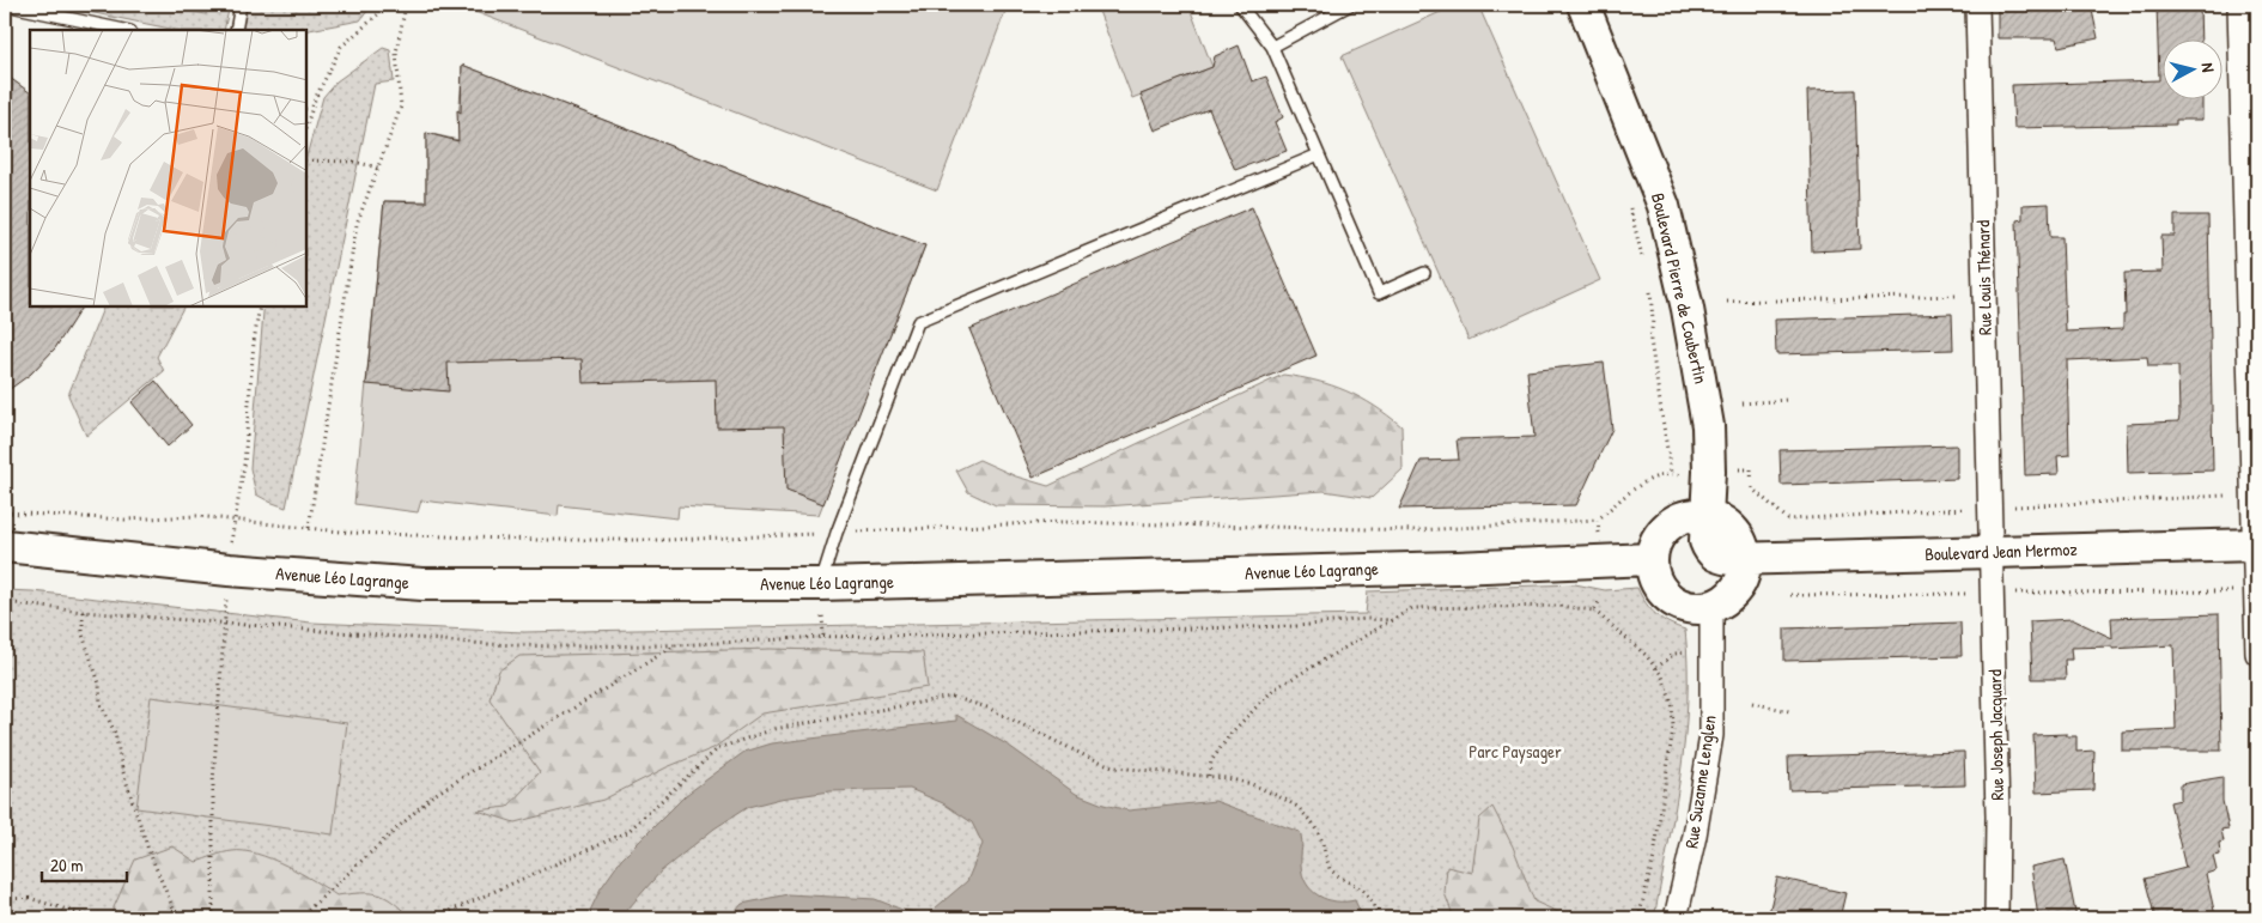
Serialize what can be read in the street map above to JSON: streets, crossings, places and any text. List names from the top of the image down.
{
  "streets": {
    "main road": ["Boulevard Pierre de Coubertin", "Boulevard Jean Mermoz", "Avenue Léo Lagrange"],
    "street": ["Rue Louis Thénard", "Rue Joseph Jacquard", "Rue Suzanne Lenglen"]
  },
  "crossings": [
    ["Rue Louis Thénard", "Boulevard Jean Mermoz"],
    ["Rue Louis Thénard", "Rue Joseph Jacquard"],
    ["Boulevard Pierre de Coubertin", "Boulevard Jean Mermoz"],
    ["Boulevard Jean Mermoz", "Rue Joseph Jacquard"]
  ],
  "parks": ["Parc Paysager"],
  "scale_bar": "20 m",
  "north": "right"
}
